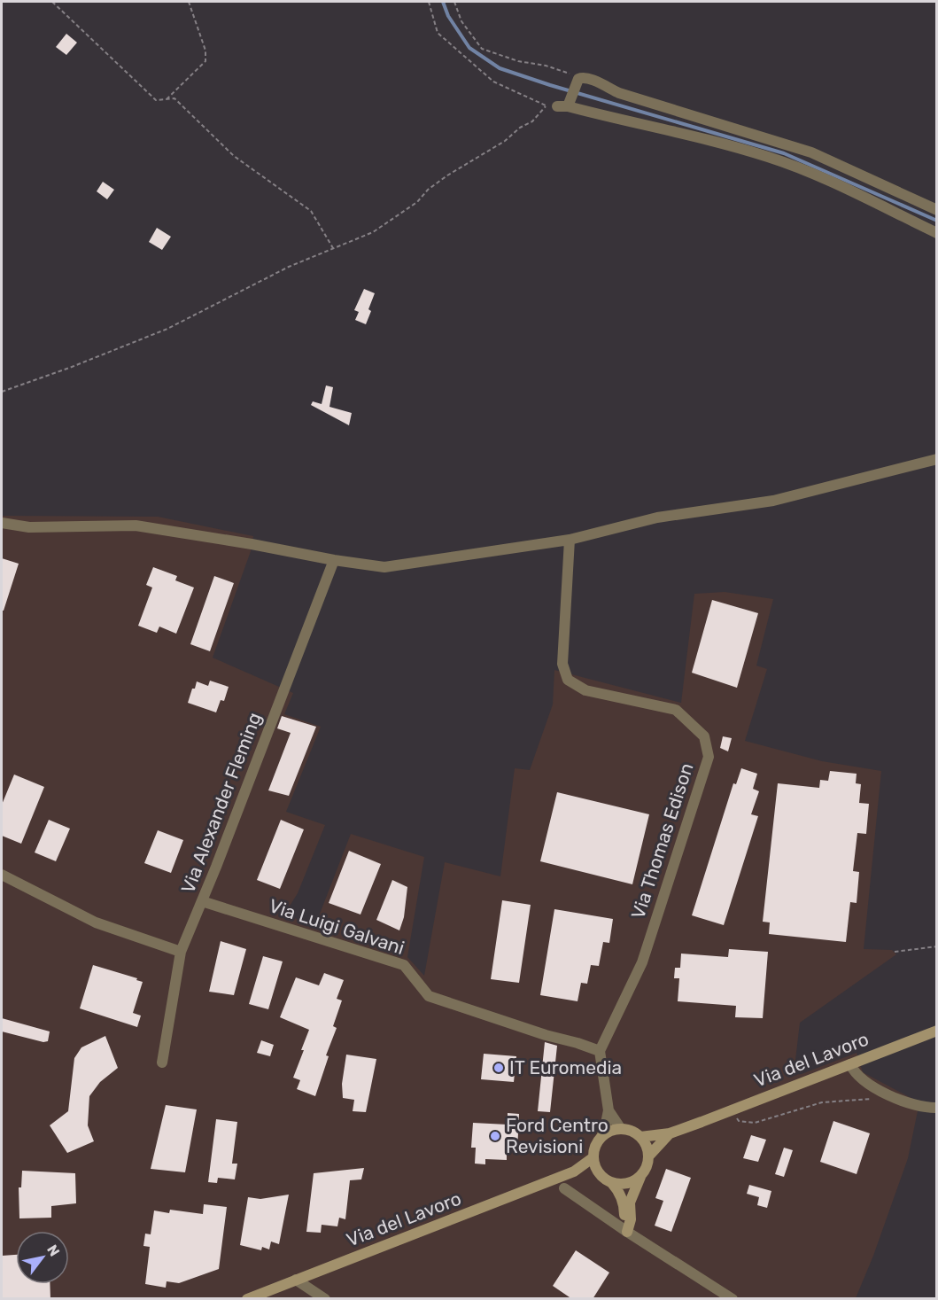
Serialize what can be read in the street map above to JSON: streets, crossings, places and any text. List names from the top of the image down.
{
  "streets": {
    "main road": ["Via del Lavoro"],
    "street": ["Via Alexander Fleming", "Via Thomas Edison", "Via Luigi Galvani"]
  },
  "crossings": [
    ["Via Alexander Fleming", "Via Luigi Galvani"],
    ["Via Thomas Edison", "Via Luigi Galvani"]
  ],
  "places": ["IT Euromedia", "Ford Centro Revisioni"],
  "north": "top right"
}
